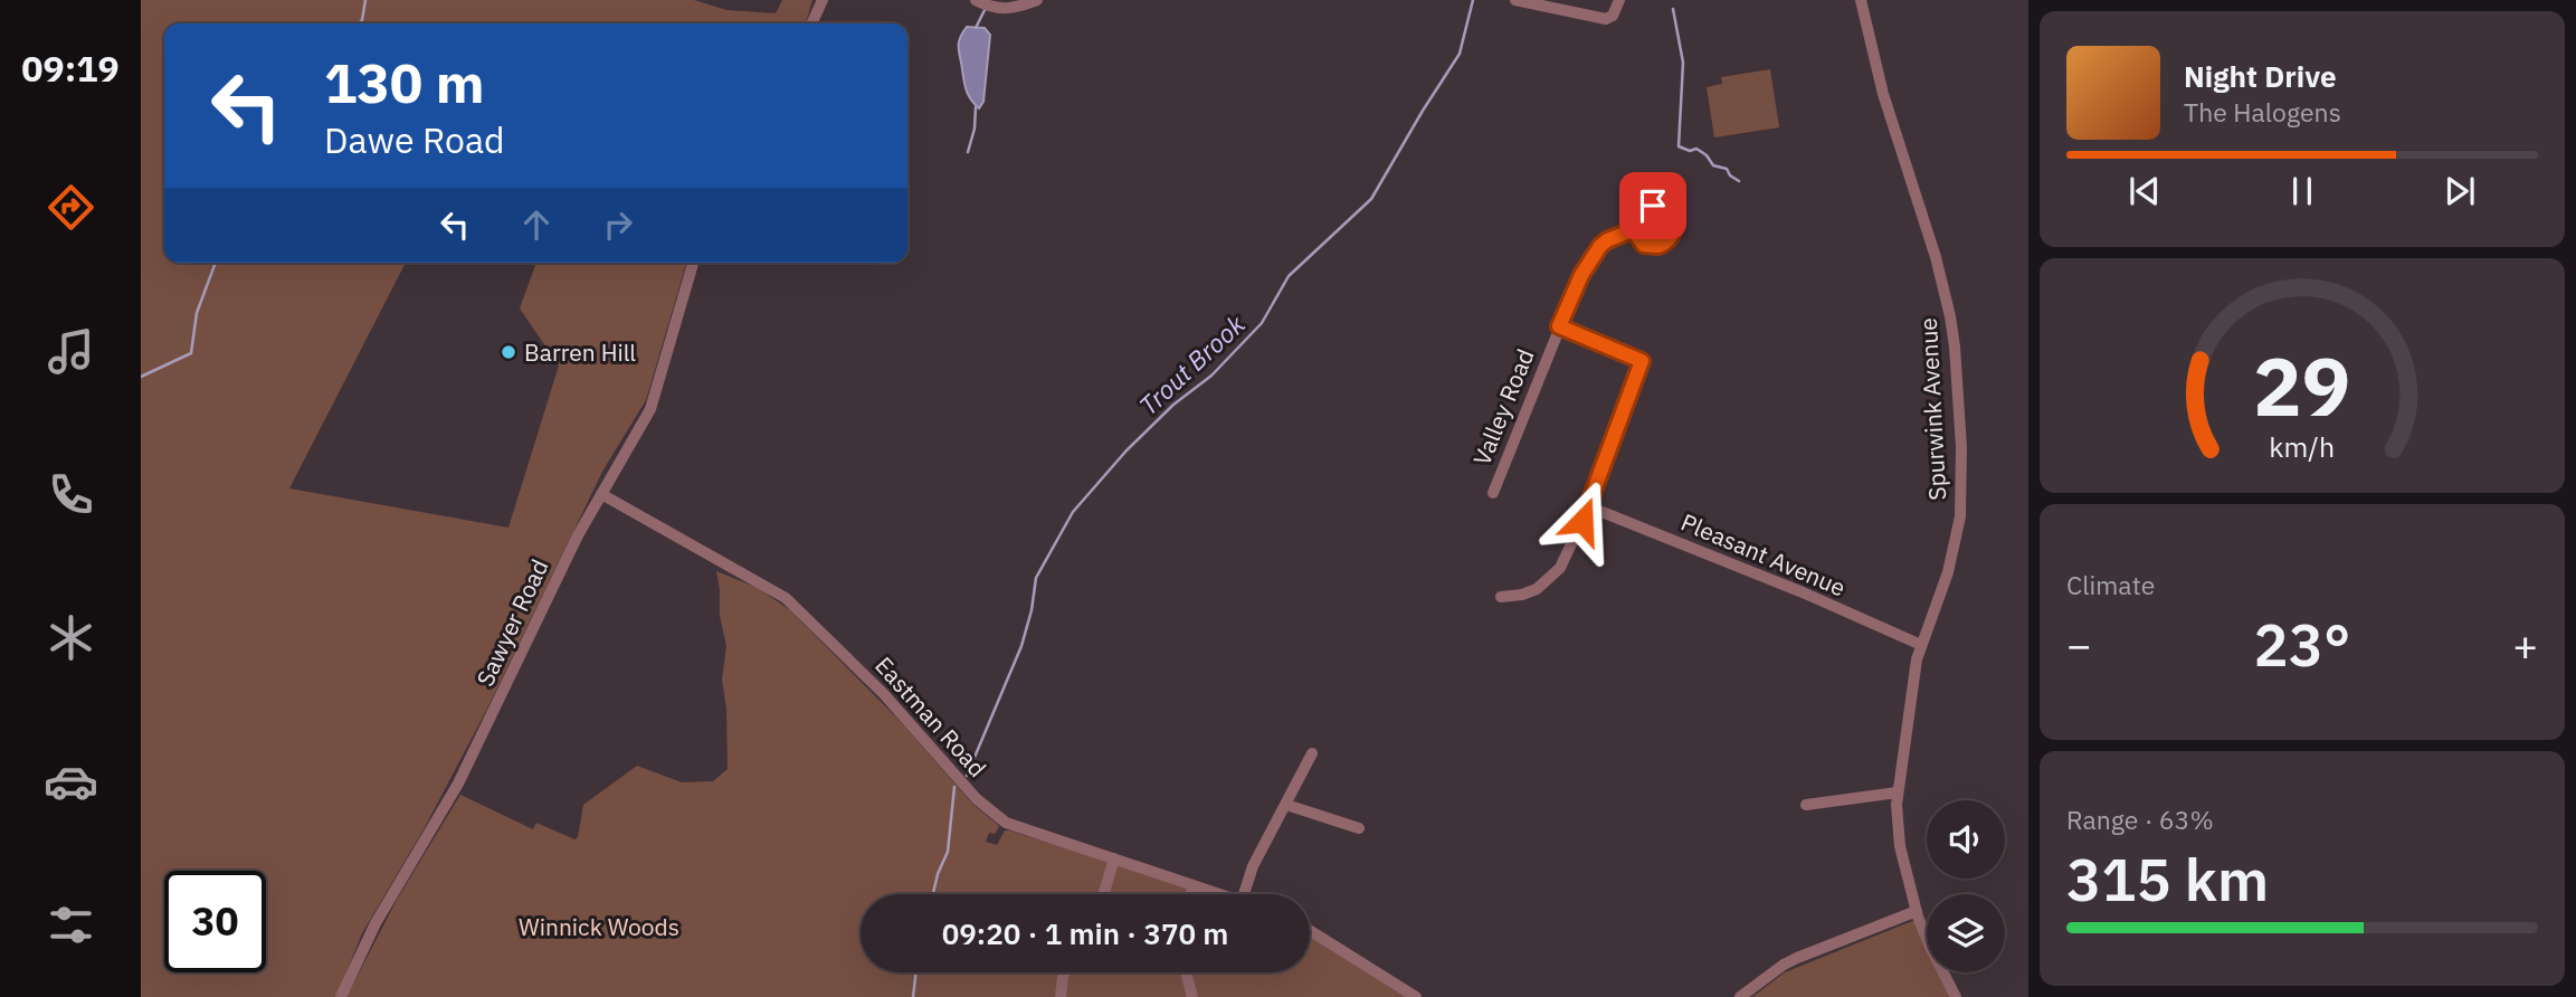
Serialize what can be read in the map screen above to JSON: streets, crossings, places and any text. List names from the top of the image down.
{
  "streets": {
    "street": [
      "Valley Road",
      "Spurwink Avenue",
      "Pleasant Avenue",
      "Sawyer Road",
      "Eastman Road"
    ]
  },
  "crossings": [
    ["Spurwink Avenue", "Pleasant Avenue"],
    ["Sawyer Road", "Eastman Road"]
  ],
  "water": ["Trout Brook"],
  "parks": ["Winnick Woods"],
  "places": ["Barren Hill"],
  "page": {
    "tabs": "09:19",
    "turn": ["130 m", "Dawe Road"],
    "song": ["Night Drive", "The Halogens"],
    "tile": [
      "Climate",
      ["Range · 63%", "315 km"]
    ],
    "heat": ["−", "23°", "+"],
    "limit": "30",
    "trip": "09:20 · 1 min · 370 m",
    "gauge": ["29", "km/h"]
  }
}
